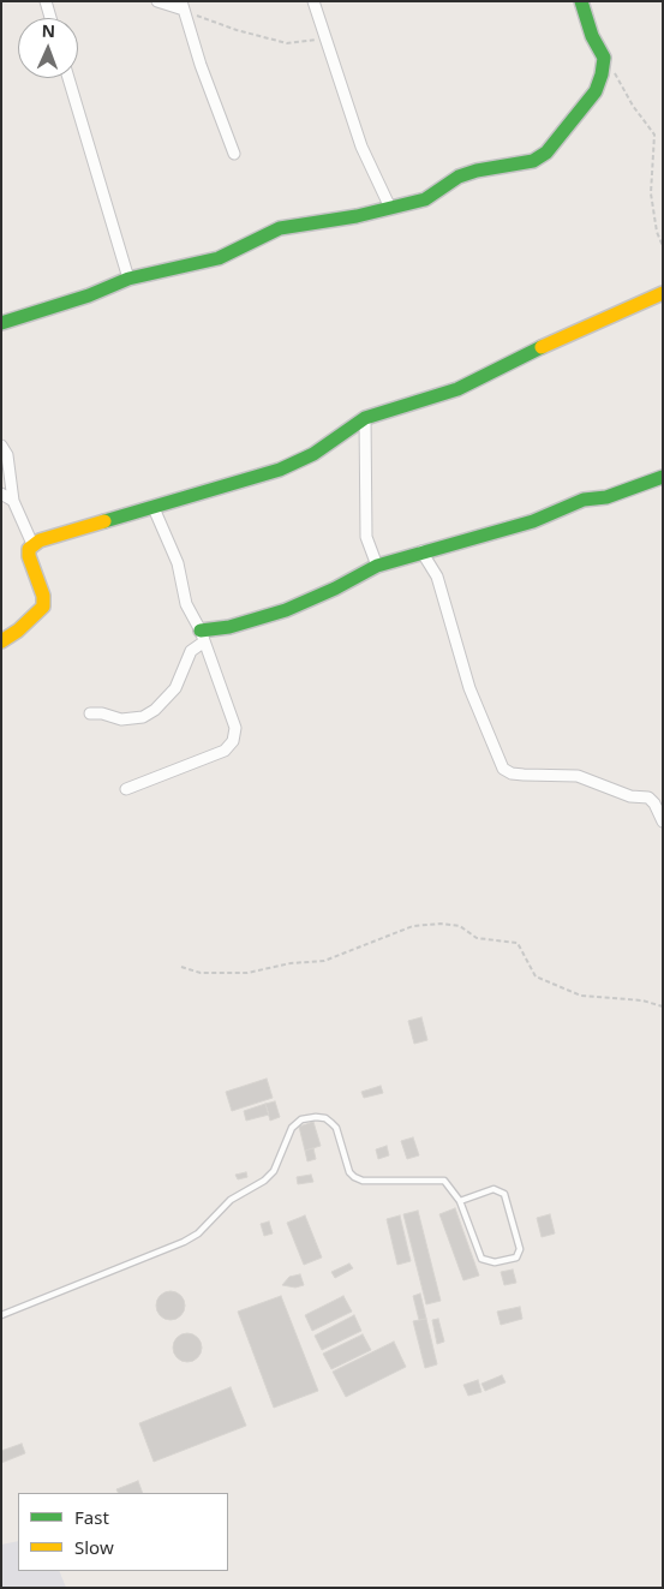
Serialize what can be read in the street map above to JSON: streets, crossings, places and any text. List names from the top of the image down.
{
  "legend": ["Fast", "Slow"],
  "north": "top"
}
